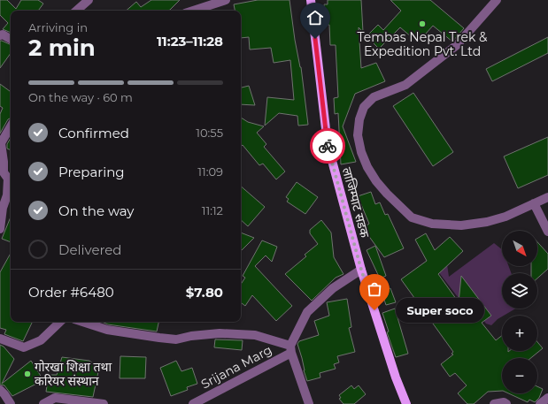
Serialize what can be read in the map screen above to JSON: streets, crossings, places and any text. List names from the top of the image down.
{
  "streets": {
    "main road": ["लाजिम्पाट सडक"],
    "street": ["Srijana Marg"]
  },
  "places": ["Tembas Nepal Trek & Expedition Pvt. Ltd", "Super soco", "गोरखा शिक्षा तथा करियर संस्थान"],
  "north": "bottom right",
  "page": {
    "heading": ["2 min", "Arriving in", "11:23–11:28"],
    "panel": ["Order #6480", "$7.80"],
    "bar": "On the way · 60 m",
    "list": [
      ["Confirmed", "10:55"],
      ["Preparing", "11:09"],
      ["On the way", "11:12"],
      "Delivered"
    ],
    "map_buttons": ["+", "−"],
    "bubble": "Super soco"
  }
}
